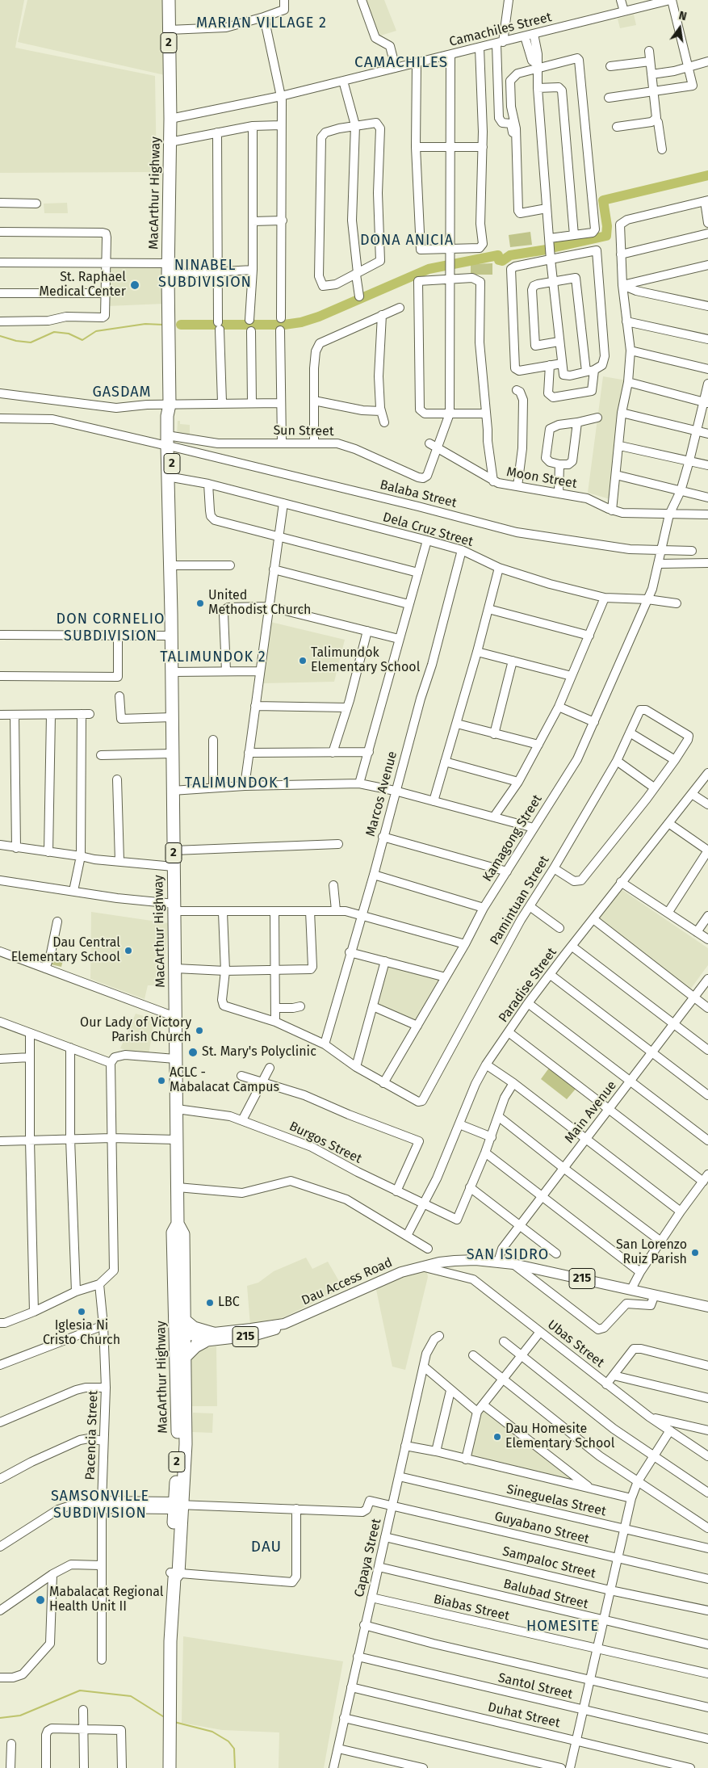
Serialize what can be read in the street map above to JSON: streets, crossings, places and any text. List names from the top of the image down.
{
  "streets": {
    "highway": ["2", "MacArthur Highway"],
    "main road": ["215", "Dau Access Road"],
    "street": [
      "Camachiles Street",
      "Sun Street",
      "Moon Street",
      "Balaba Street",
      "Dela Cruz Street",
      "Marcos Avenue",
      "Kamagong Street",
      "Pamintuan Street",
      "Paradise Street",
      "Main Avenue",
      "Burgos Street",
      "Ubas Street",
      "Pacencia Street",
      "Sineguelas Street",
      "Guyabano Street",
      "Capaya Street",
      "Sampaloc Street",
      "Balubad Street",
      "Biabas Street",
      "Santol Street",
      "Duhat Street"
    ]
  },
  "crossings": [
    ["Camachiles Street", "MacArthur Highway"],
    ["MacArthur Highway", "Sun Street"],
    ["MacArthur Highway", "Balaba Street"],
    ["MacArthur Highway", "Dela Cruz Street"],
    ["MacArthur Highway", "Burgos Street"],
    ["MacArthur Highway", "Dau Access Road"],
    ["Sun Street", "Moon Street"],
    ["Sun Street", "Balaba Street"],
    ["Moon Street", "Kamagong Street"],
    ["Balaba Street", "Kamagong Street"],
    ["Dela Cruz Street", "Marcos Avenue"],
    ["Dela Cruz Street", "Kamagong Street"],
    ["Kamagong Street", "Pamintuan Street"],
    ["Paradise Street", "Burgos Street"],
    ["Main Avenue", "Dau Access Road"],
    ["Dau Access Road", "Ubas Street"],
    ["Sineguelas Street", "Capaya Street"],
    ["Guyabano Street", "Capaya Street"],
    ["Capaya Street", "Sampaloc Street"],
    ["Capaya Street", "Balubad Street"],
    ["Capaya Street", "Biabas Street"],
    ["Capaya Street", "Santol Street"],
    ["Capaya Street", "Duhat Street"]
  ],
  "districts": [
    "MARIAN VILLAGE 2",
    "CAMACHILES",
    "DONA ANICIA",
    "NINABEL SUBDIVISION",
    "GASDAM",
    "DON CORNELIO SUBDIVISION",
    "TALIMUNDOK 2",
    "TALIMUNDOK 1",
    "SAN ISIDRO",
    "SAMSONVILLE SUBDIVISION",
    "DAU",
    "HOMESITE"
  ],
  "places": [
    "St. Raphael Medical Center",
    "United Methodist Church",
    "Talimundok Elementary School",
    "Dau Central Elementary School",
    "Our Lady of Victory Parish Church",
    "St. Mary's Polyclinic",
    "ACLC - Mabalacat Campus",
    "San Lorenzo Ruiz Parish",
    "LBC",
    "Iglesia Ni Cristo Church",
    "Dau Homesite Elementary School",
    "Mabalacat Regional Health Unit II"
  ],
  "north": "top"
}
